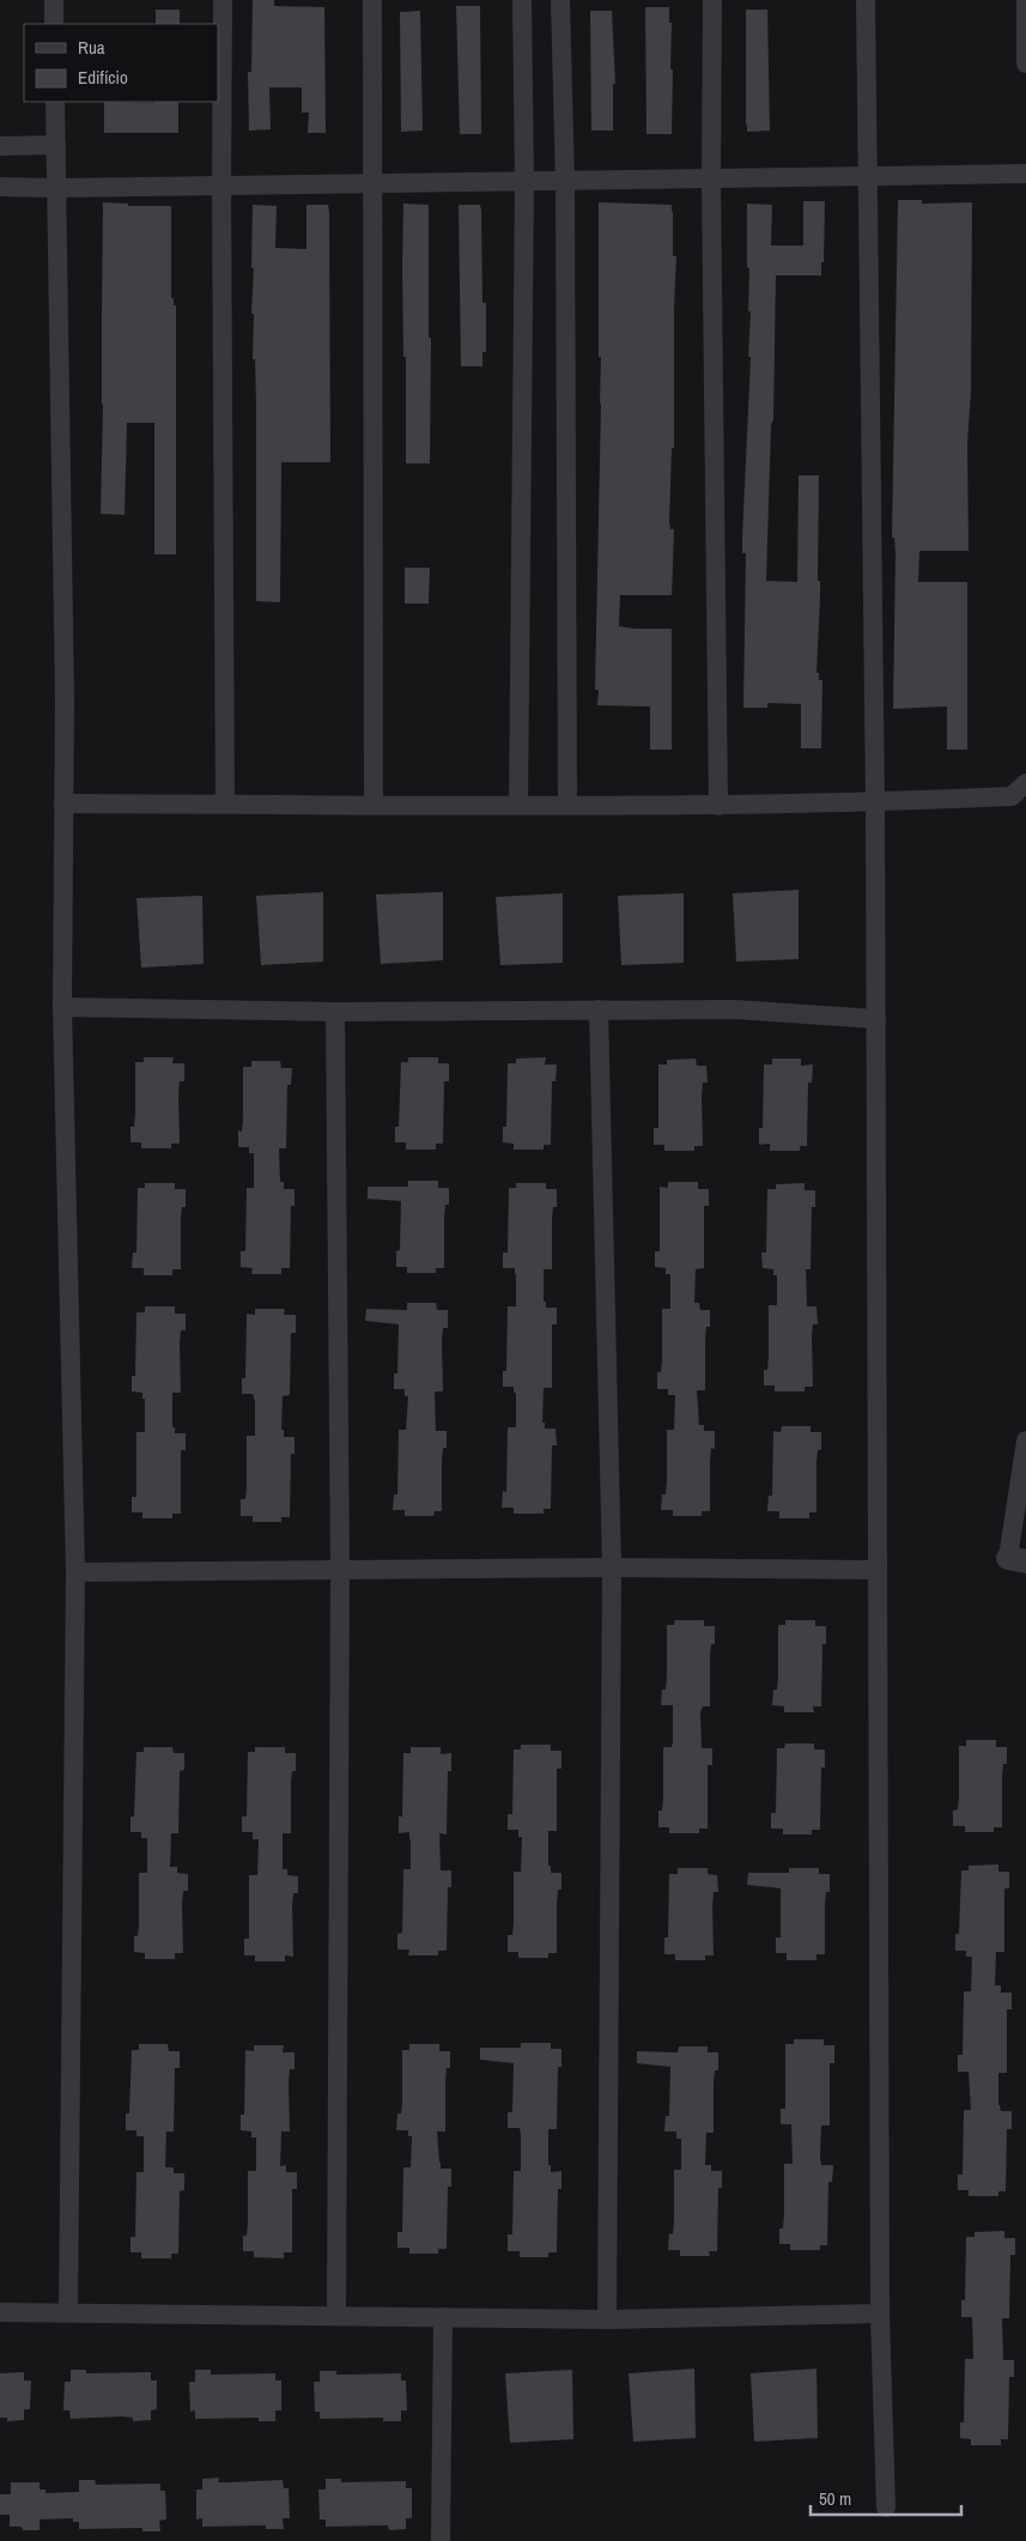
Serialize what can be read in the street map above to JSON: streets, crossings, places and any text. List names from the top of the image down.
{
  "legend": ["Rua", "Edifício"],
  "scale_bar": "50 m"
}
